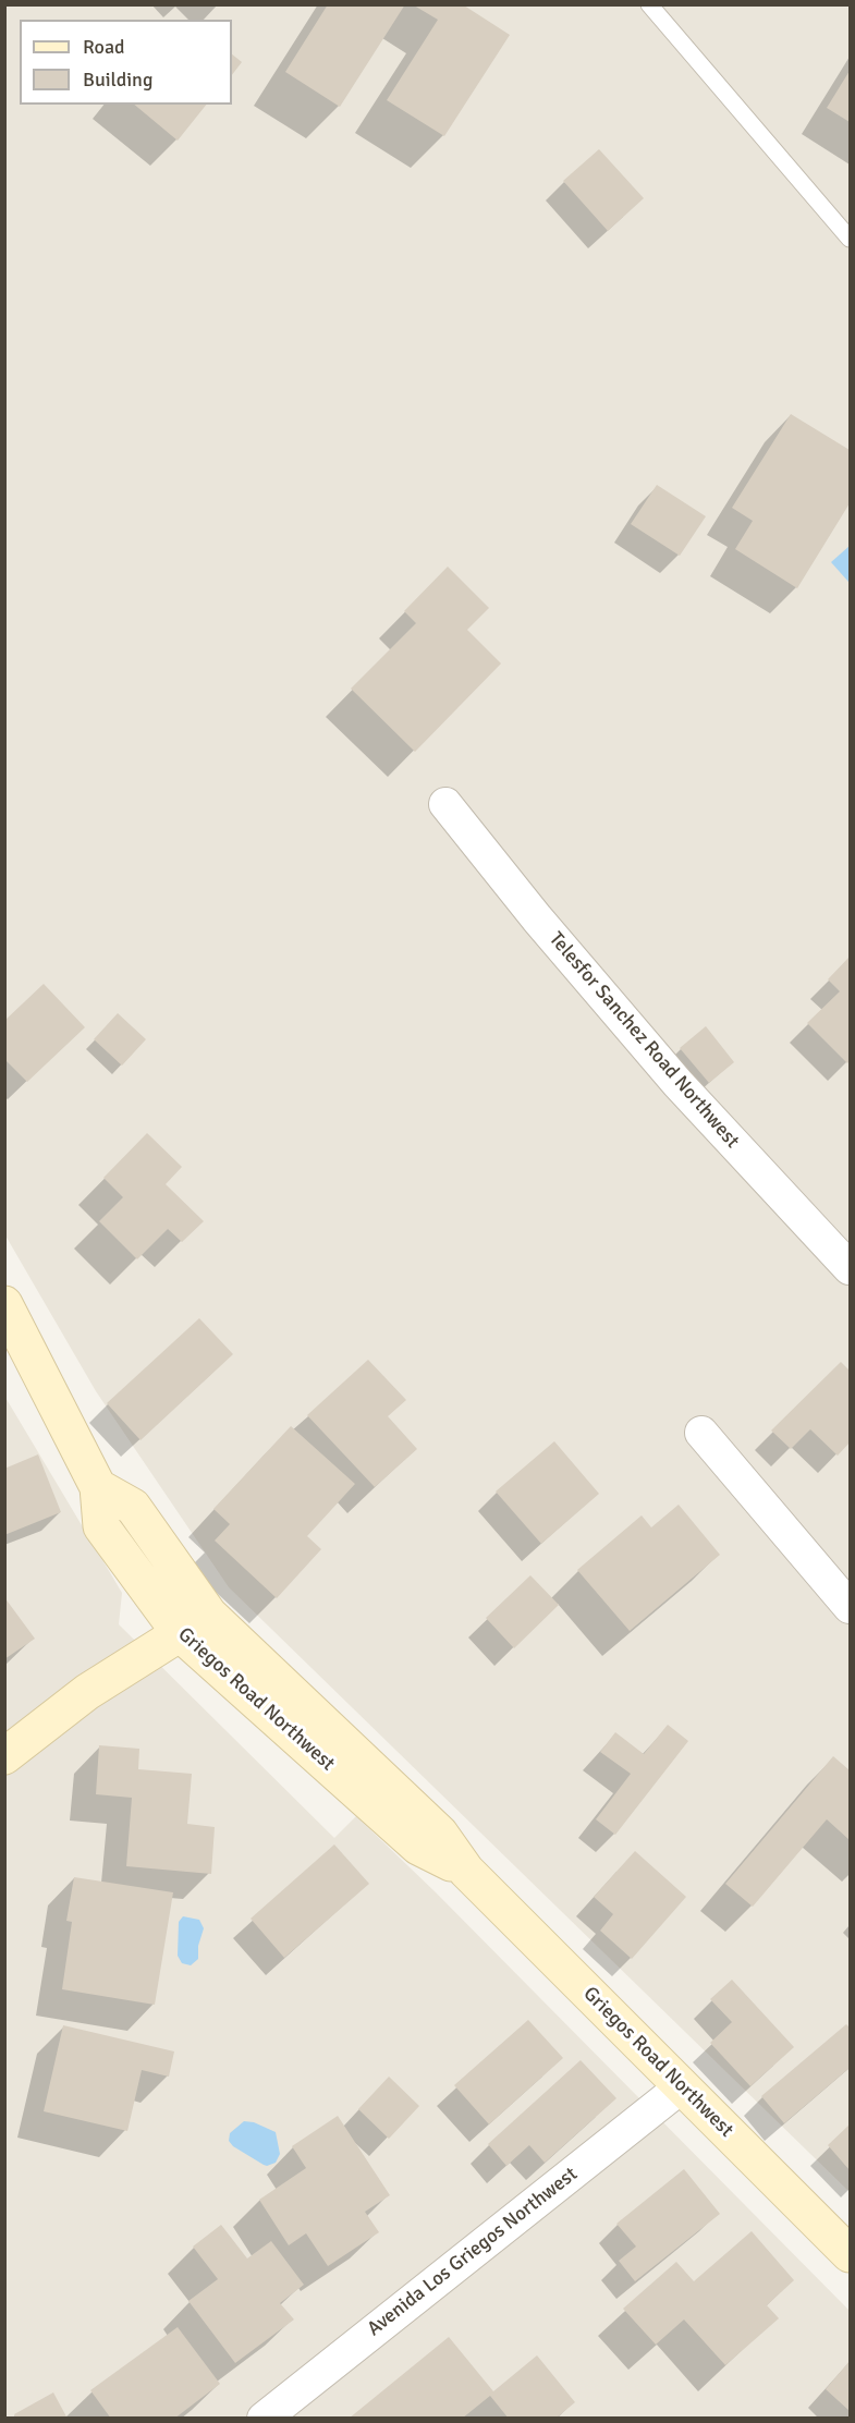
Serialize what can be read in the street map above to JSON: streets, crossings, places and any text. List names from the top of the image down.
{
  "streets": {
    "main road": ["Griegos Road Northwest"],
    "street": ["Telesfor Sanchez Road Northwest", "Avenida Los Griegos Northwest"]
  },
  "crossings": [
    ["Griegos Road Northwest", "Avenida Los Griegos Northwest"]
  ],
  "legend": ["Road", "Building"]
}
